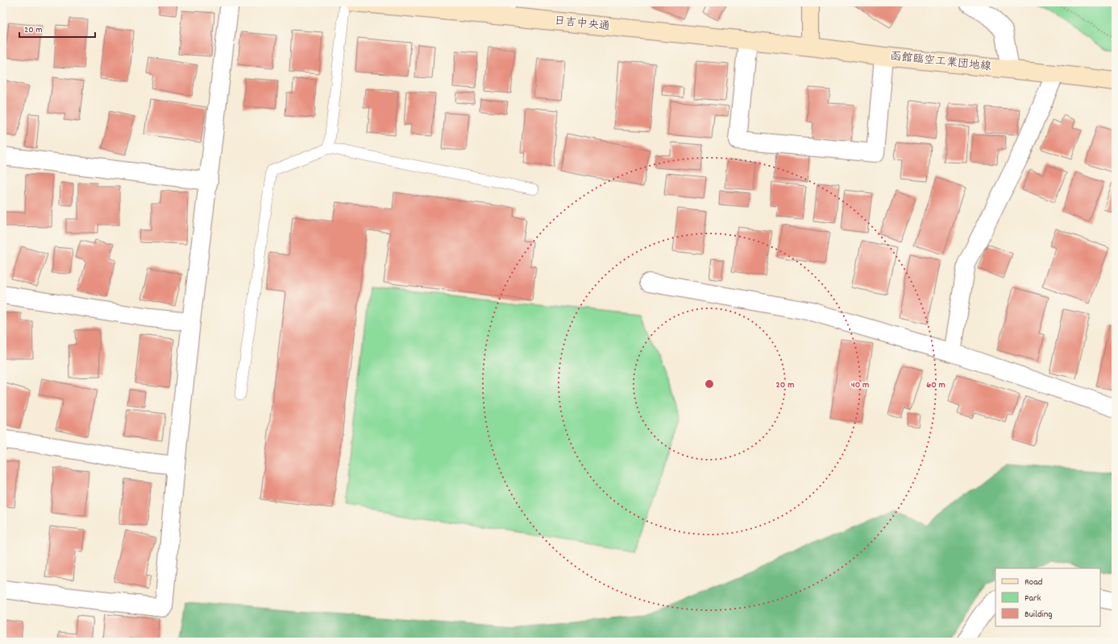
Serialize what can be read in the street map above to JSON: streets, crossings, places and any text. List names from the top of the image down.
{
  "streets": {
    "street": ["日吉中央通", "函館臨空工業団地線"]
  },
  "crossings": [
    ["日吉中央通", "函館臨空工業団地線"]
  ],
  "legend": ["Road", "Park", "Building"],
  "scale_bar": "20 m",
  "rings": ["20 m", "40 m", "60 m"]
}
